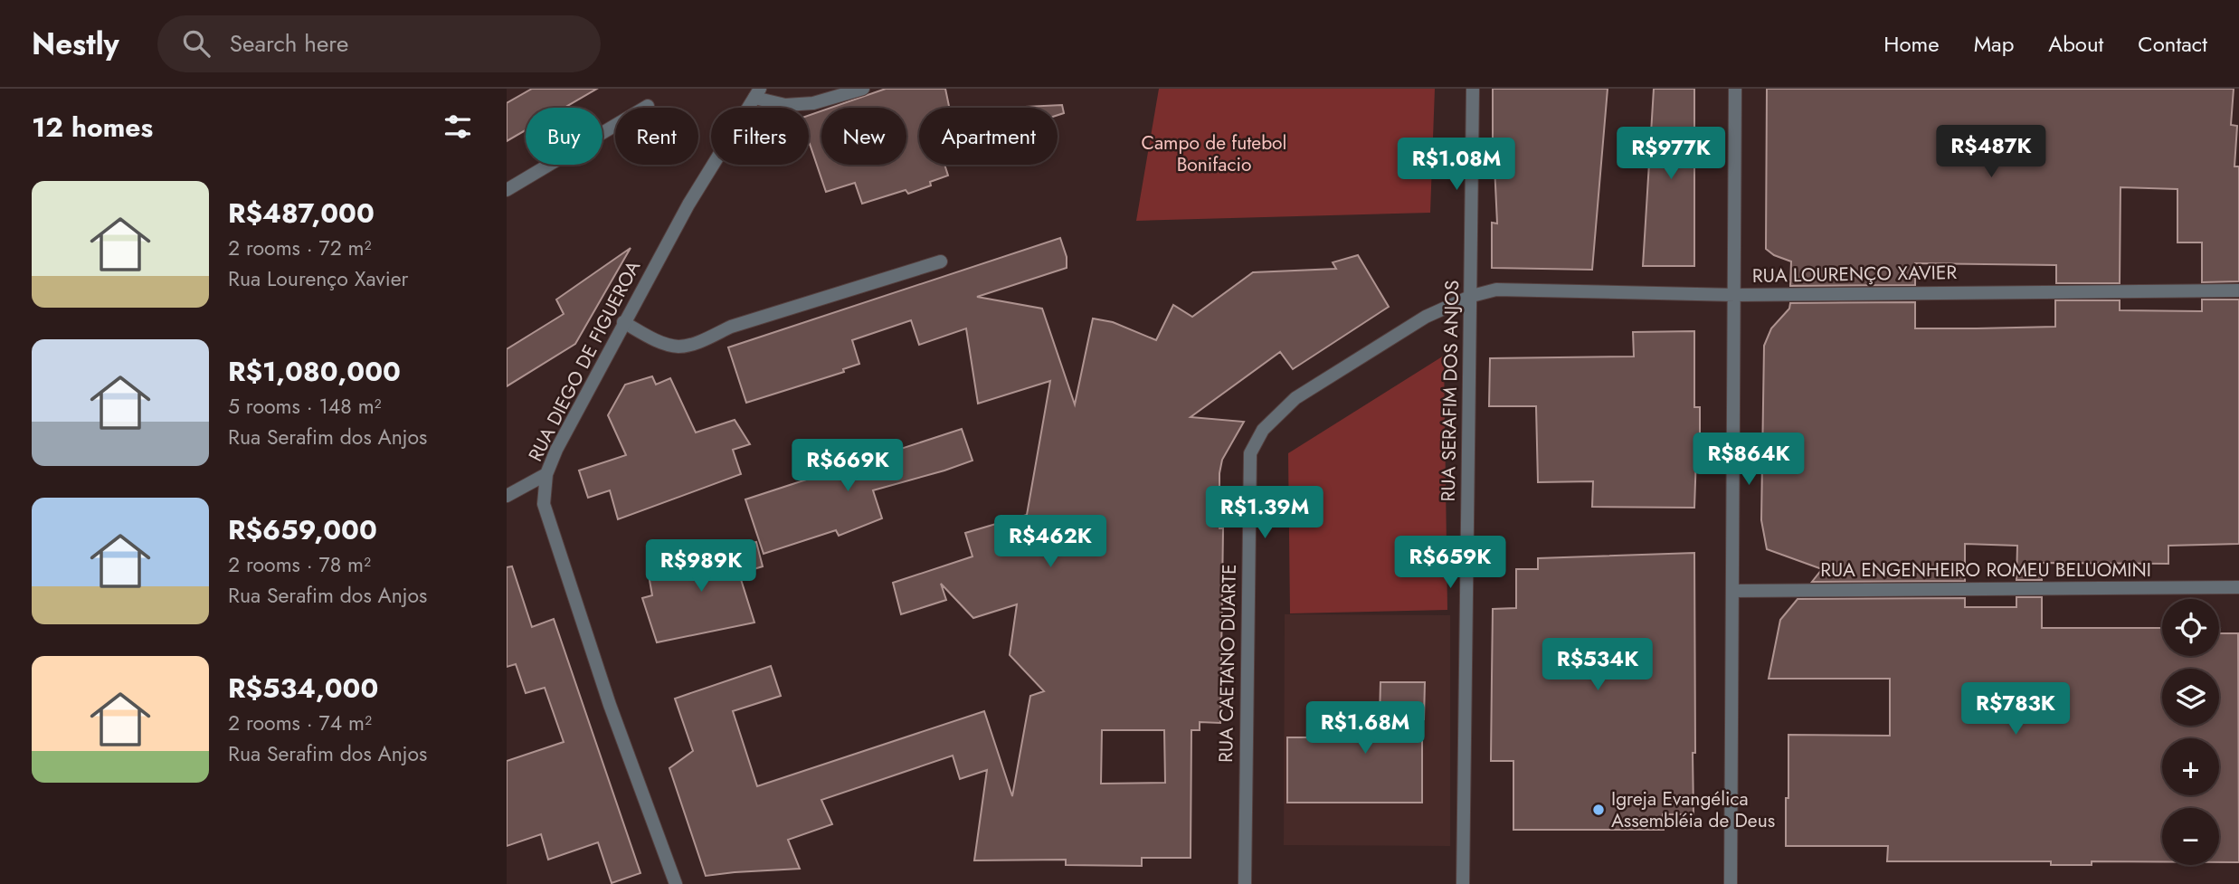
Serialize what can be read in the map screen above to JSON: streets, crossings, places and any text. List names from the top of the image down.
{
  "streets": {
    "street": [
      "RUA LOURENÇO XAVIER",
      "RUA DIEGO DE FIGUEROA",
      "RUA SERAFIM DOS ANJOS",
      "RUA ENGENHEIRO ROMEU BELUOMINI",
      "RUA CAETANO DUARTE"
    ]
  },
  "crossings": [
    ["RUA LOURENÇO XAVIER", "RUA SERAFIM DOS ANJOS"],
    ["RUA LOURENÇO XAVIER", "RUA CAETANO DUARTE"],
    ["RUA SERAFIM DOS ANJOS", "RUA CAETANO DUARTE"]
  ],
  "parks": ["Campo de futebol Bonifacio"],
  "places": ["Igreja Evangélica Assembléia de Deus"],
  "page": {
    "header": "Nestly",
    "search": "Search here",
    "nav": [
      "Home",
      "Map",
      "About",
      "Contact"
    ],
    "heading": "12 homes",
    "chip": [
      "Buy",
      "Rent",
      "Filters",
      "New",
      "Apartment"
    ],
    "price": [
      "R$487K",
      "R$977K",
      "R$1.08M",
      "R$864K",
      "R$669K",
      "R$1.39M",
      "R$462K",
      "R$659K",
      "R$989K",
      "R$534K",
      "R$783K",
      "R$1.68M"
    ],
    "list": [
      {
        "name": "R$487,000",
        "note": "2 rooms · 72 m² · Rua Lourenço Xavier"
      },
      {
        "name": "R$1,080,000",
        "note": "5 rooms · 148 m² · Rua Serafim dos Anjos"
      },
      {
        "name": "R$659,000",
        "note": "2 rooms · 78 m² · Rua Serafim dos Anjos"
      },
      {
        "name": "R$534,000",
        "note": "2 rooms · 74 m² · Rua Serafim dos Anjos"
      }
    ],
    "map_buttons": ["+", "−"]
  }
}
